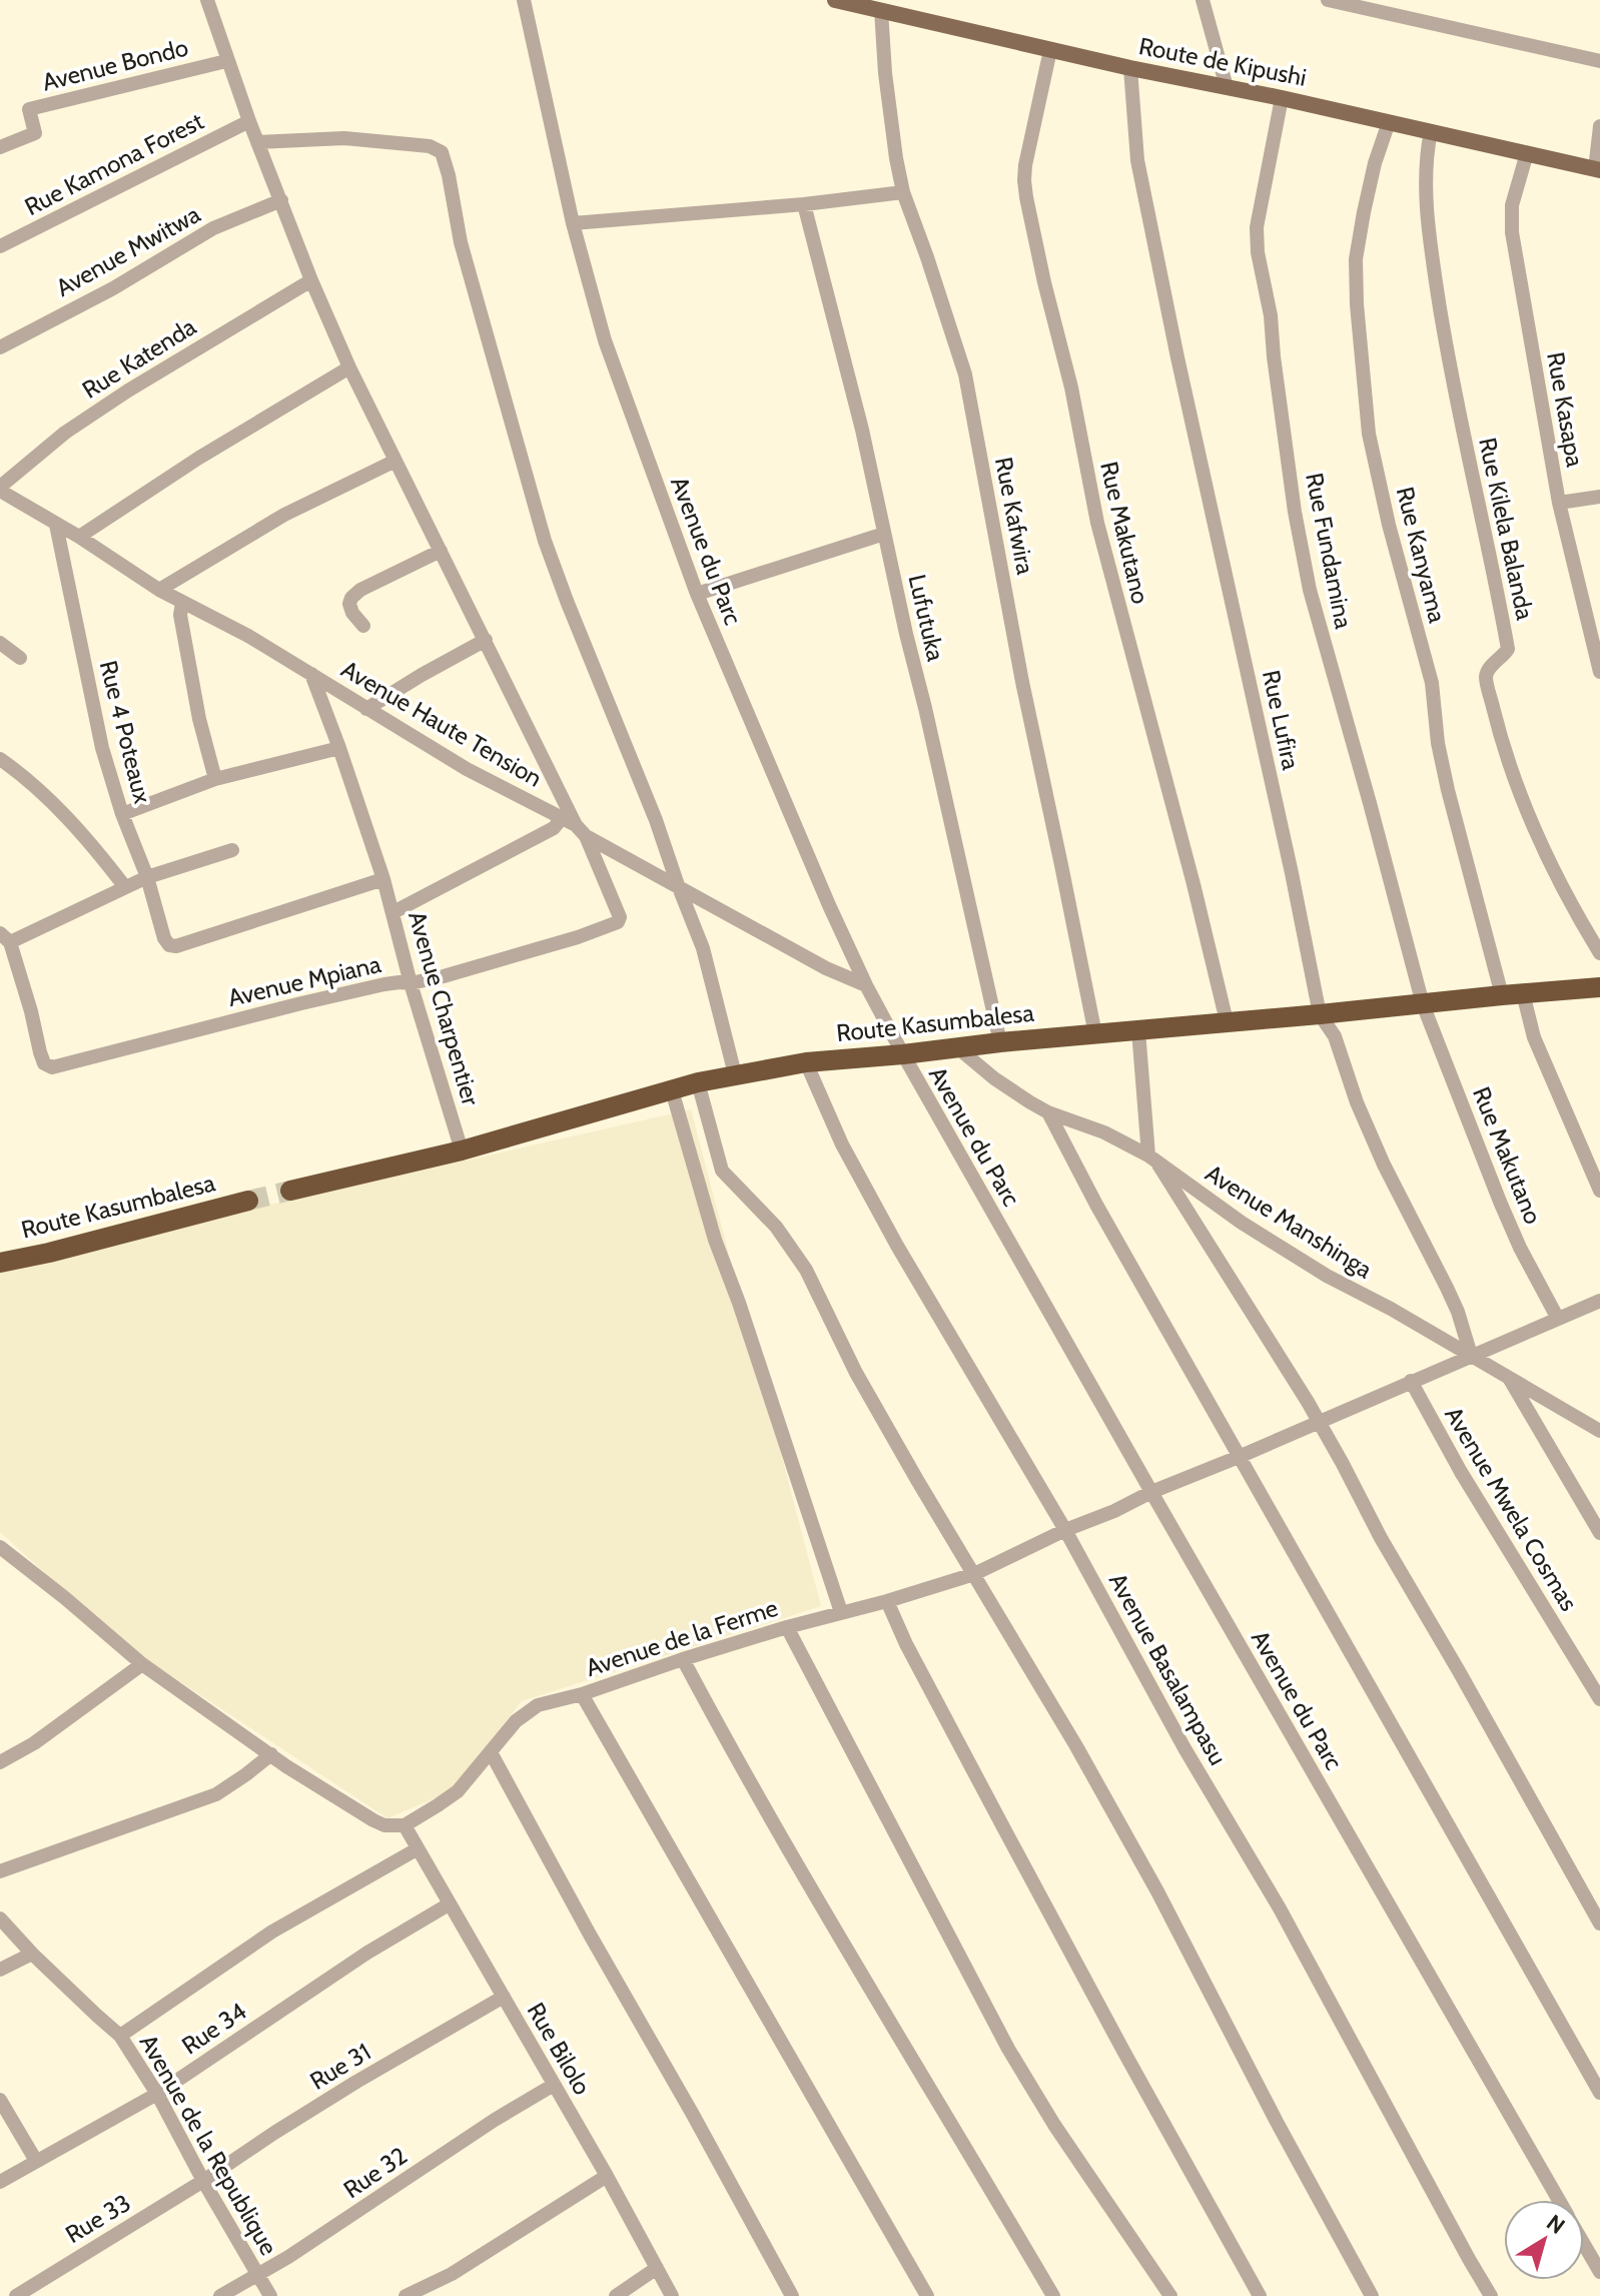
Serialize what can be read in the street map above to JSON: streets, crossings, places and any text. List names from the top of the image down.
{
  "streets": {
    "highway": ["Route Kasumbalesa"],
    "main road": ["Route de Kipushi"],
    "street": [
      "Avenue Bondo",
      "Rue Kamona Forest",
      "Avenue Mwitwa",
      "Rue Katenda",
      "Rue Kasapa",
      "Rue Kafwira",
      "Rue Kilela Balanda",
      "Rue Makutano",
      "Avenue du Parc",
      "Rue Fundamina",
      "Rue Kanyama",
      "Lufutuka",
      "Rue Lufira",
      "Avenue Haute Tension",
      "Rue 4 Poteaux",
      "Avenue Mpiana",
      "Avenue Charpentier",
      "Avenue Manshinga",
      "Avenue Mwela Cosmas",
      "Avenue de la Ferme",
      "Avenue Basalampasu",
      "Rue 34",
      "Rue Bilolo",
      "Rue 31",
      "Avenue de la Republique",
      "Rue 32",
      "Rue 33"
    ]
  },
  "crossings": [
    ["Route de Kipushi", "Rue Kasapa"],
    ["Route de Kipushi", "Rue Kafwira"],
    ["Route de Kipushi", "Rue Kilela Balanda"],
    ["Route de Kipushi", "Rue Makutano"],
    ["Route de Kipushi", "Rue Fundamina"],
    ["Route de Kipushi", "Rue Kanyama"],
    ["Route de Kipushi", "Rue Lufira"],
    ["Rue Katenda", "Avenue Haute Tension"],
    ["Rue Kafwira", "Route Kasumbalesa"],
    ["Rue Makutano", "Rue Fundamina"],
    ["Rue Makutano", "Route Kasumbalesa"],
    ["Rue Makutano", "Avenue de la Ferme"],
    ["Avenue du Parc", "Avenue Haute Tension"],
    ["Avenue du Parc", "Route Kasumbalesa"],
    ["Avenue du Parc", "Avenue de la Ferme"],
    ["Rue Fundamina", "Route Kasumbalesa"],
    ["Rue Kanyama", "Route Kasumbalesa"],
    ["Lufutuka", "Route Kasumbalesa"],
    ["Rue Lufira", "Route Kasumbalesa"],
    ["Rue Lufira", "Avenue Manshinga"],
    ["Rue Lufira", "Avenue de la Ferme"],
    ["Avenue Haute Tension", "Rue 4 Poteaux"],
    ["Avenue Haute Tension", "Avenue Mpiana"],
    ["Avenue Haute Tension", "Avenue Charpentier"],
    ["Rue 4 Poteaux", "Avenue Charpentier"],
    ["Avenue Mpiana", "Avenue Charpentier"],
    ["Avenue Charpentier", "Route Kasumbalesa"],
    ["Route Kasumbalesa", "Avenue Manshinga"],
    ["Route Kasumbalesa", "Avenue Basalampasu"],
    ["Avenue Manshinga", "Avenue de la Ferme"],
    ["Avenue Mwela Cosmas", "Avenue de la Ferme"],
    ["Avenue de la Ferme", "Avenue Basalampasu"],
    ["Avenue de la Ferme", "Rue Bilolo"],
    ["Rue 34", "Rue Bilolo"],
    ["Rue 34", "Avenue de la Republique"],
    ["Rue Bilolo", "Rue 31"],
    ["Rue Bilolo", "Rue 32"],
    ["Rue 31", "Avenue de la Republique"],
    ["Rue 31", "Rue 33"],
    ["Avenue de la Republique", "Rue 32"],
    ["Avenue de la Republique", "Rue 33"]
  ],
  "north": "top right"
}
